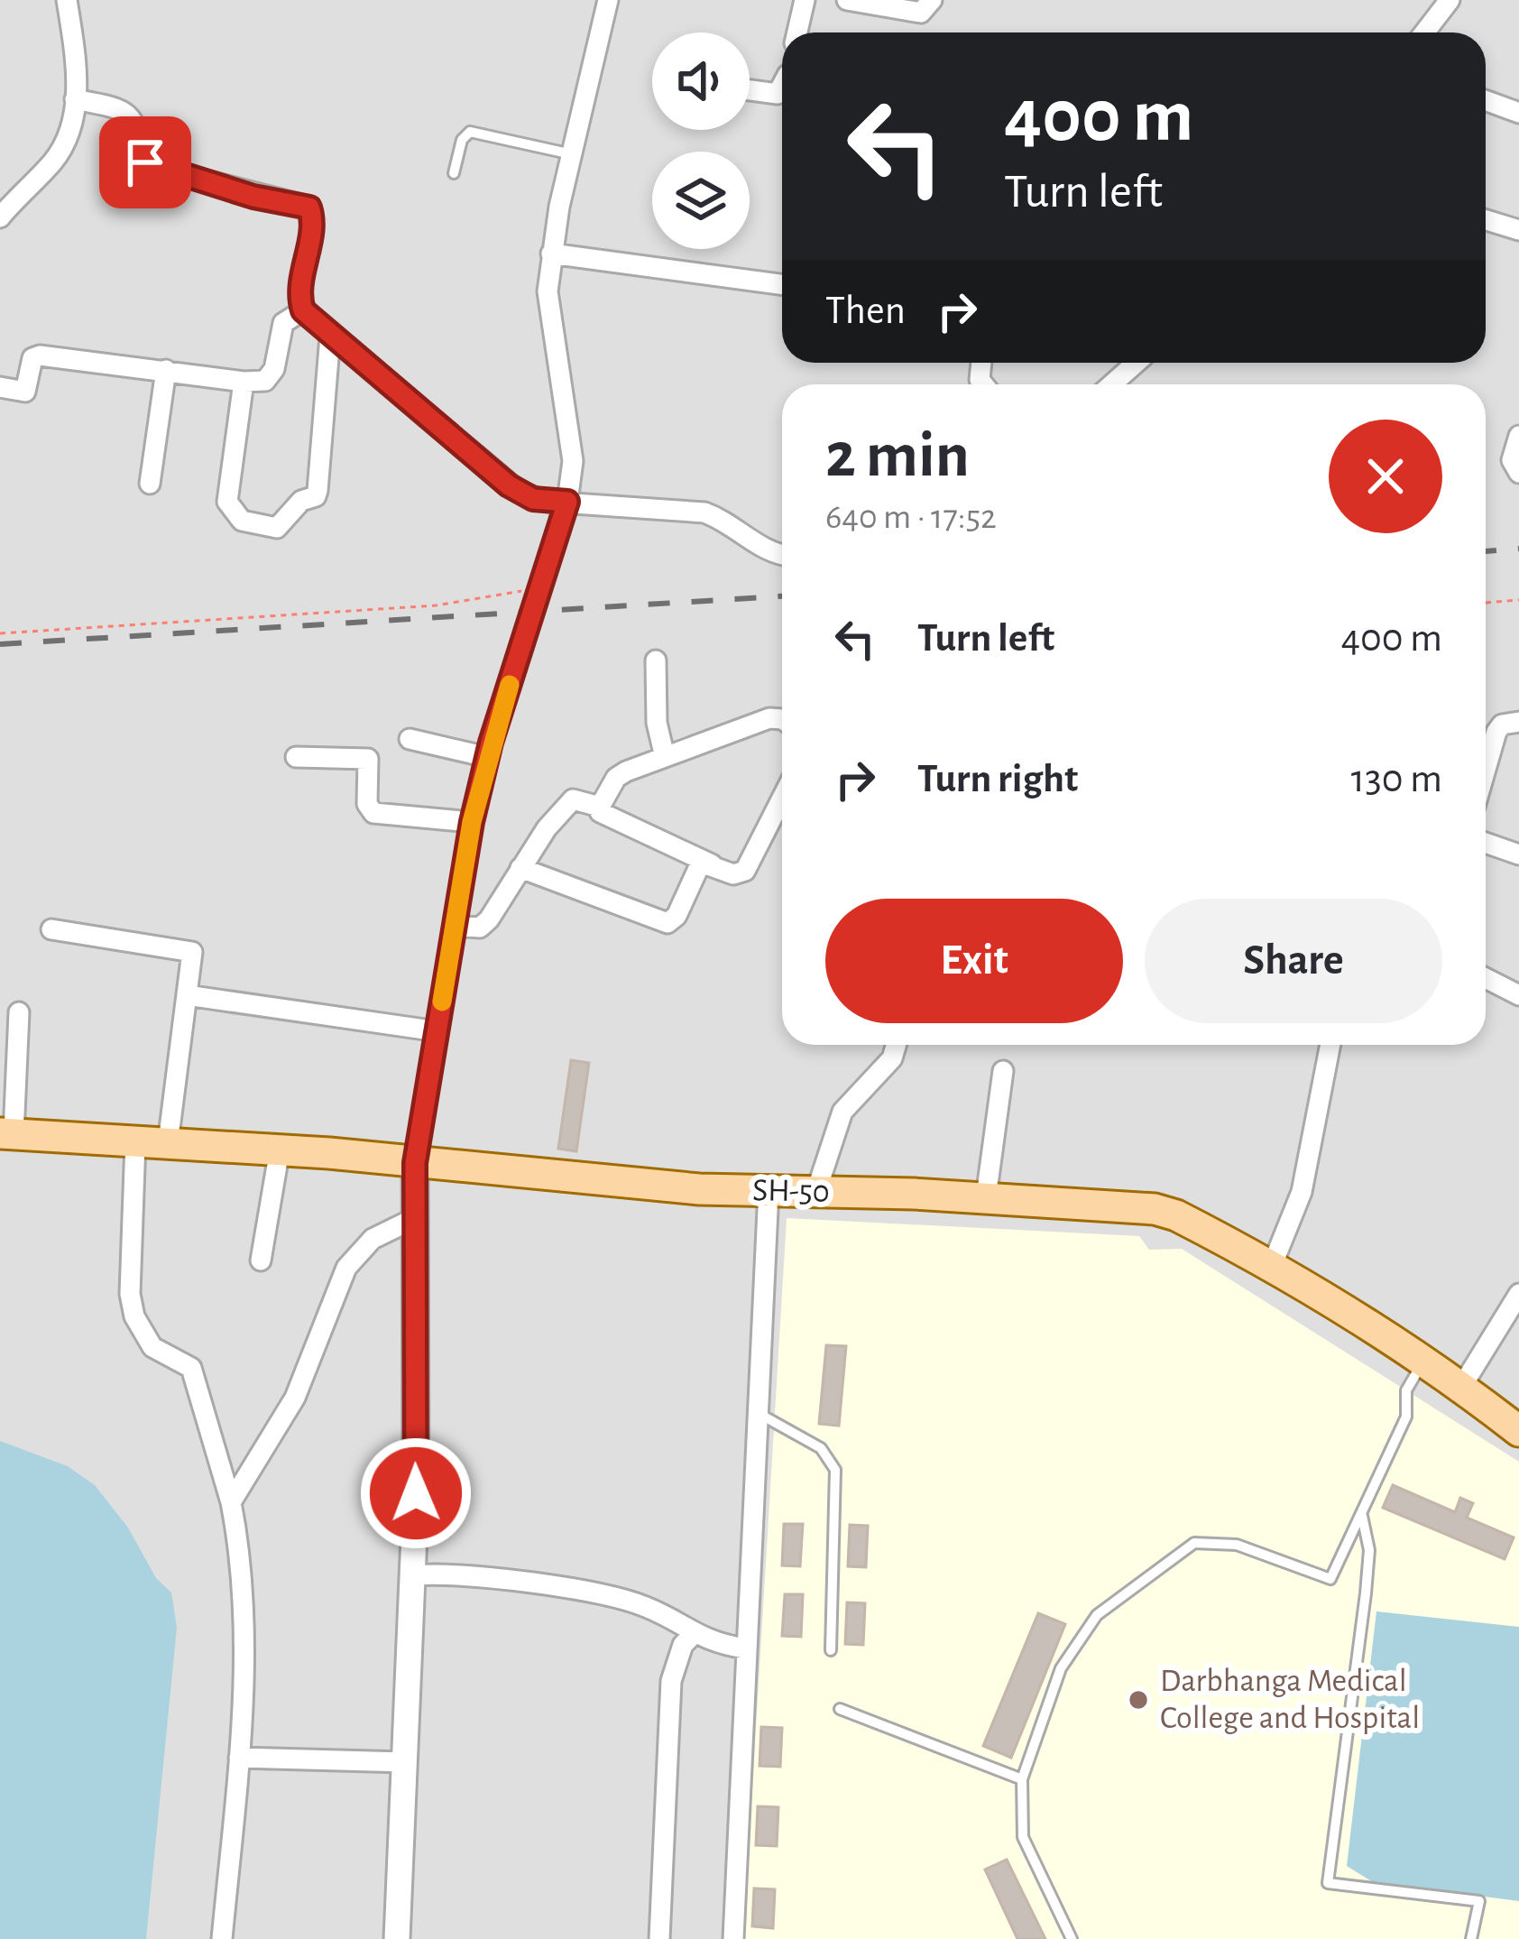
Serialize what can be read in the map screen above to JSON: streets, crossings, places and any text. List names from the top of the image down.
{
  "streets": {
    "main road": ["SH-50"]
  },
  "places": ["Darbhanga Medical College and Hospital"],
  "page": {
    "turn": ["400 m", "Turn left"],
    "then": "Then",
    "heading": ["2 min", "640 m · 17:52"],
    "list": [
      {
        "name": "Turn left",
        "value": "400 m"
      },
      {
        "name": "Turn right",
        "value": "130 m"
      }
    ],
    "buttons": ["Exit", "Share"]
  }
}
